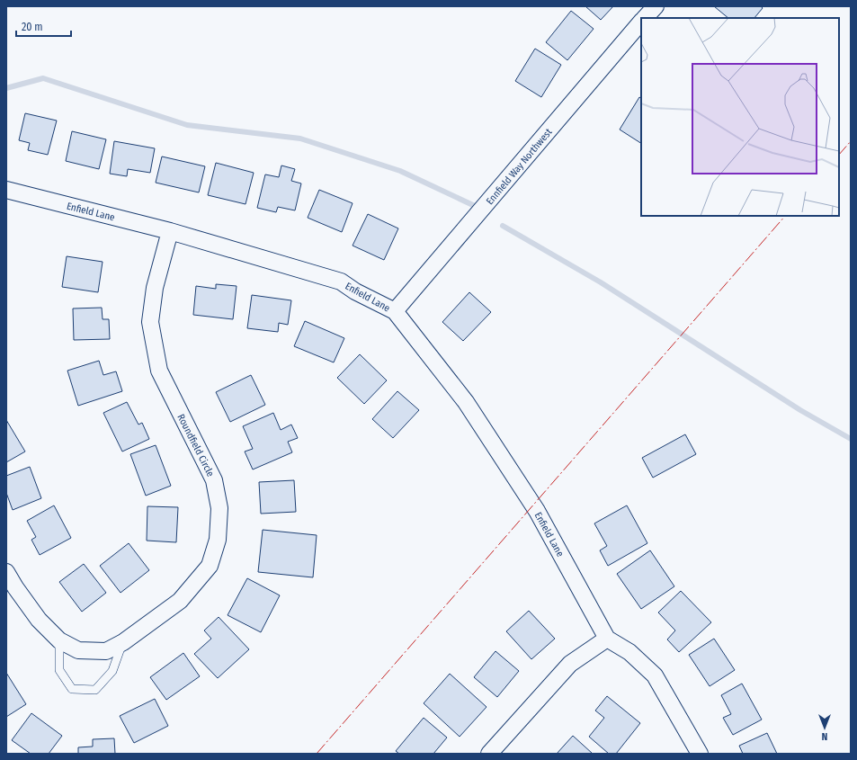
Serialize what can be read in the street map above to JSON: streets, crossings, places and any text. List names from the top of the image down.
{
  "streets": {
    "street": ["Ennfield Way Northwest", "Enfield Lane", "Roundfield Circle"]
  },
  "crossings": [
    ["Ennfield Way Northwest", "Enfield Lane"],
    ["Enfield Lane", "Roundfield Circle"]
  ],
  "scale_bar": "20 m",
  "north": "bottom"
}
